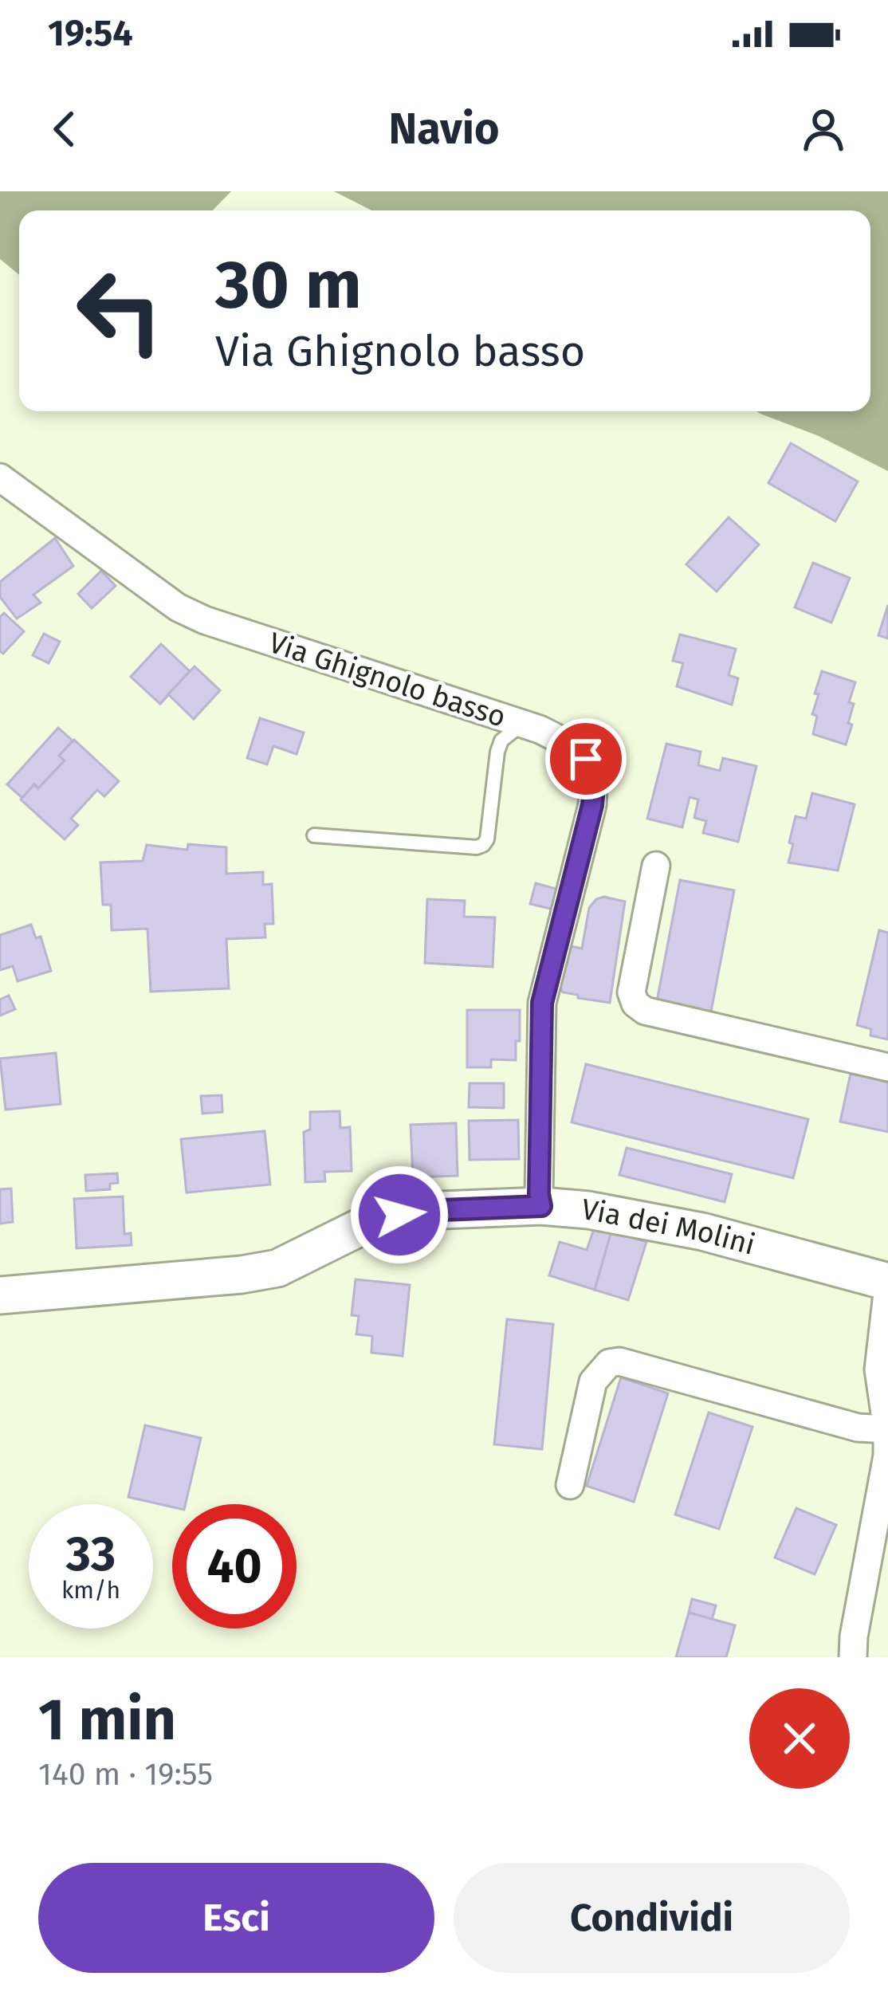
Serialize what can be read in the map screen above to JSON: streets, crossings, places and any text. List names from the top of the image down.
{
  "streets": {
    "street": ["Via Ghignolo basso", "Via dei Molini"]
  },
  "crossings": [
    ["Via Ghignolo basso", "Via dei Molini"]
  ],
  "page": {
    "status": "19:54",
    "header": "Navio",
    "turn": ["30 m", "Via Ghignolo basso"],
    "speed": "33 km/h",
    "limit": "40",
    "heading": ["1 min", "140 m · 19:55"],
    "buttons": ["Esci", "Condividi"]
  }
}
